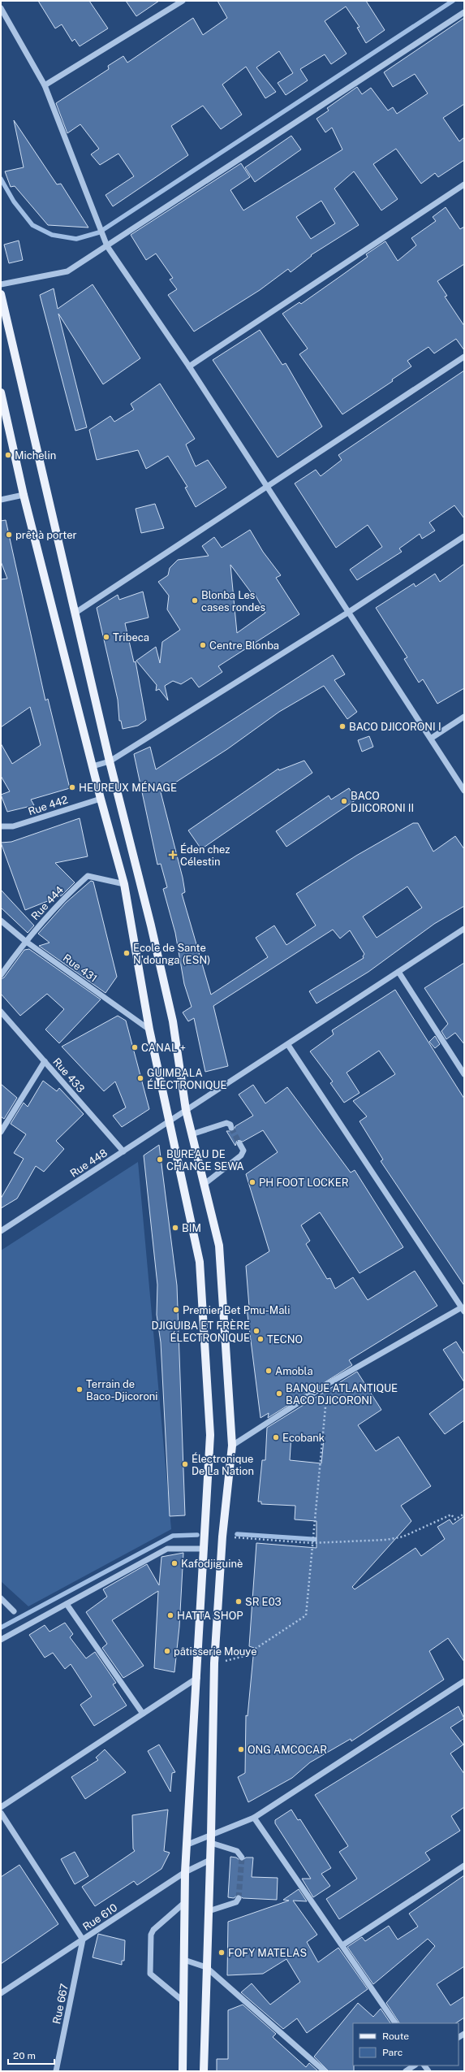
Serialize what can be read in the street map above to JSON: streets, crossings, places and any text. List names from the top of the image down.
{
  "streets": {
    "street": [
      "Rue 442",
      "Rue 444",
      "Rue 431",
      "Rue 433",
      "Rue 448",
      "Rue 610",
      "Rue 667"
    ]
  },
  "crossings": [
    ["Rue 444", "Rue 431"],
    ["Rue 433", "Rue 448"],
    ["Rue 610", "Rue 667"]
  ],
  "places": {
    "other": [
      "Michelin",
      "prêt à porter",
      "Blonba Les cases rondes",
      "Tribeca",
      "Centre Blonba",
      "BACO DJICORONI I",
      "HEUREUX MÉNAGE",
      "BACO DJICORONI II",
      "Ecole de Sante N'dounga (ESN)",
      "CANAL +",
      "GUIMBALA ÉLECTRONIQUE",
      "BUREAU DE CHANGE SEWA",
      "PH FOOT LOCKER",
      "BIM",
      "Premier Bet Pmu-Mali",
      "DJIGUIBA ET FRÈRE ÉLECTRONIQUE",
      "TECNO",
      "Amobla",
      "Terrain de Baco-Djicoroni",
      "BANQUE ATLANTIQUE BACO DJICORONI",
      "Ecobank",
      "Électronique De La Nation",
      "Kafodjiguinè",
      "SR E03",
      "HATTA SHOP",
      "pâtisserie Mouye",
      "ONG AMCOCAR",
      "FOFY MATELAS"
    ],
    "health": ["Éden chez Célestin"]
  },
  "legend": ["Route", "Parc"],
  "scale_bar": "20 m"
}
